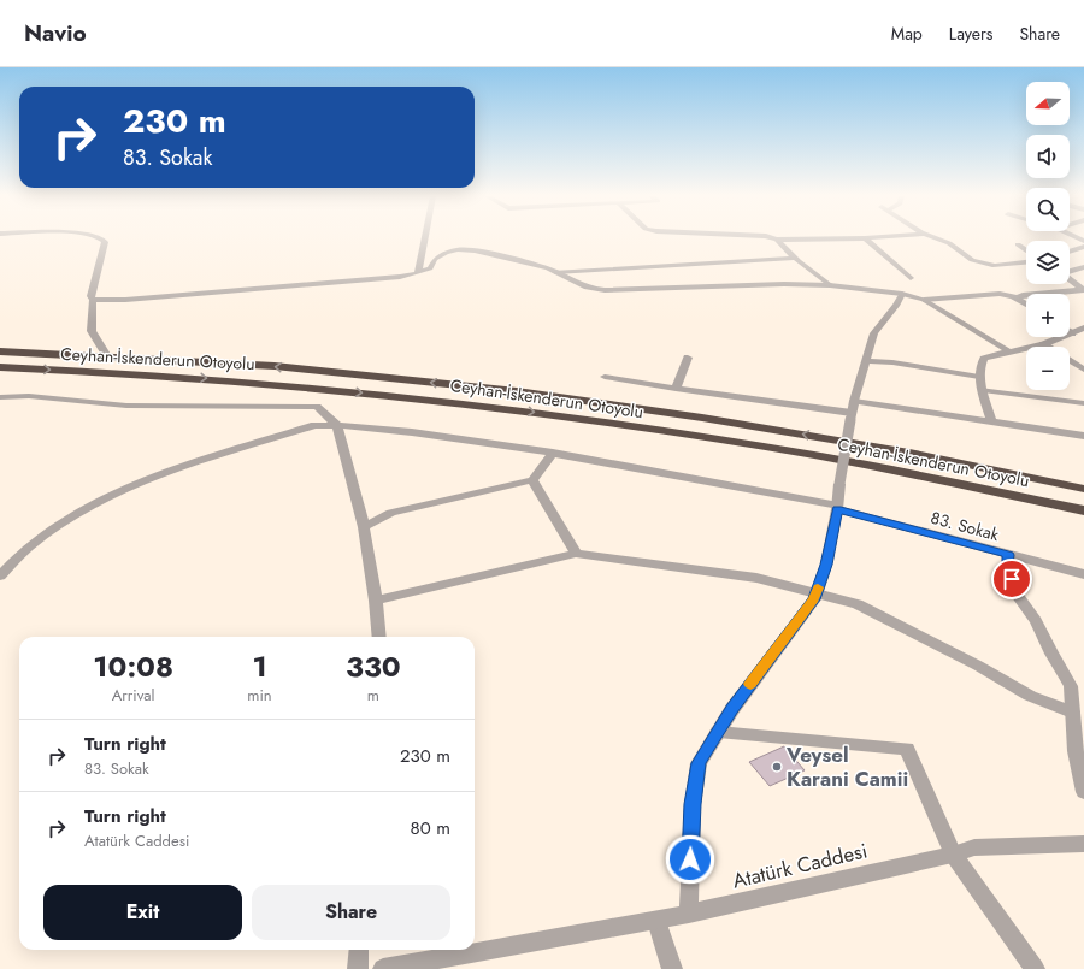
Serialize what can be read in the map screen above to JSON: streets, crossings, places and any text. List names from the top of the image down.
{
  "streets": {
    "highway": ["Ceyhan-İskenderun Otoyolu"],
    "street": ["83. Sokak", "Atatürk Caddesi"]
  },
  "places": ["Veysel Karani Camii"],
  "north": "left",
  "page": {
    "header": "Navio",
    "nav": ["Map", "Layers", "Share"],
    "map_buttons": ["+", "−"],
    "turn": ["230 m", "83. Sokak"],
    "eta": [
      "10:08",
      "Arrival",
      "1",
      "min",
      "330",
      "m"
    ],
    "list": [
      {
        "name": "Turn right",
        "note": "83. Sokak",
        "value": "230 m"
      },
      {
        "name": "Turn right",
        "note": "Atatürk Caddesi",
        "value": "80 m"
      }
    ],
    "buttons": ["Exit", "Share"]
  }
}
